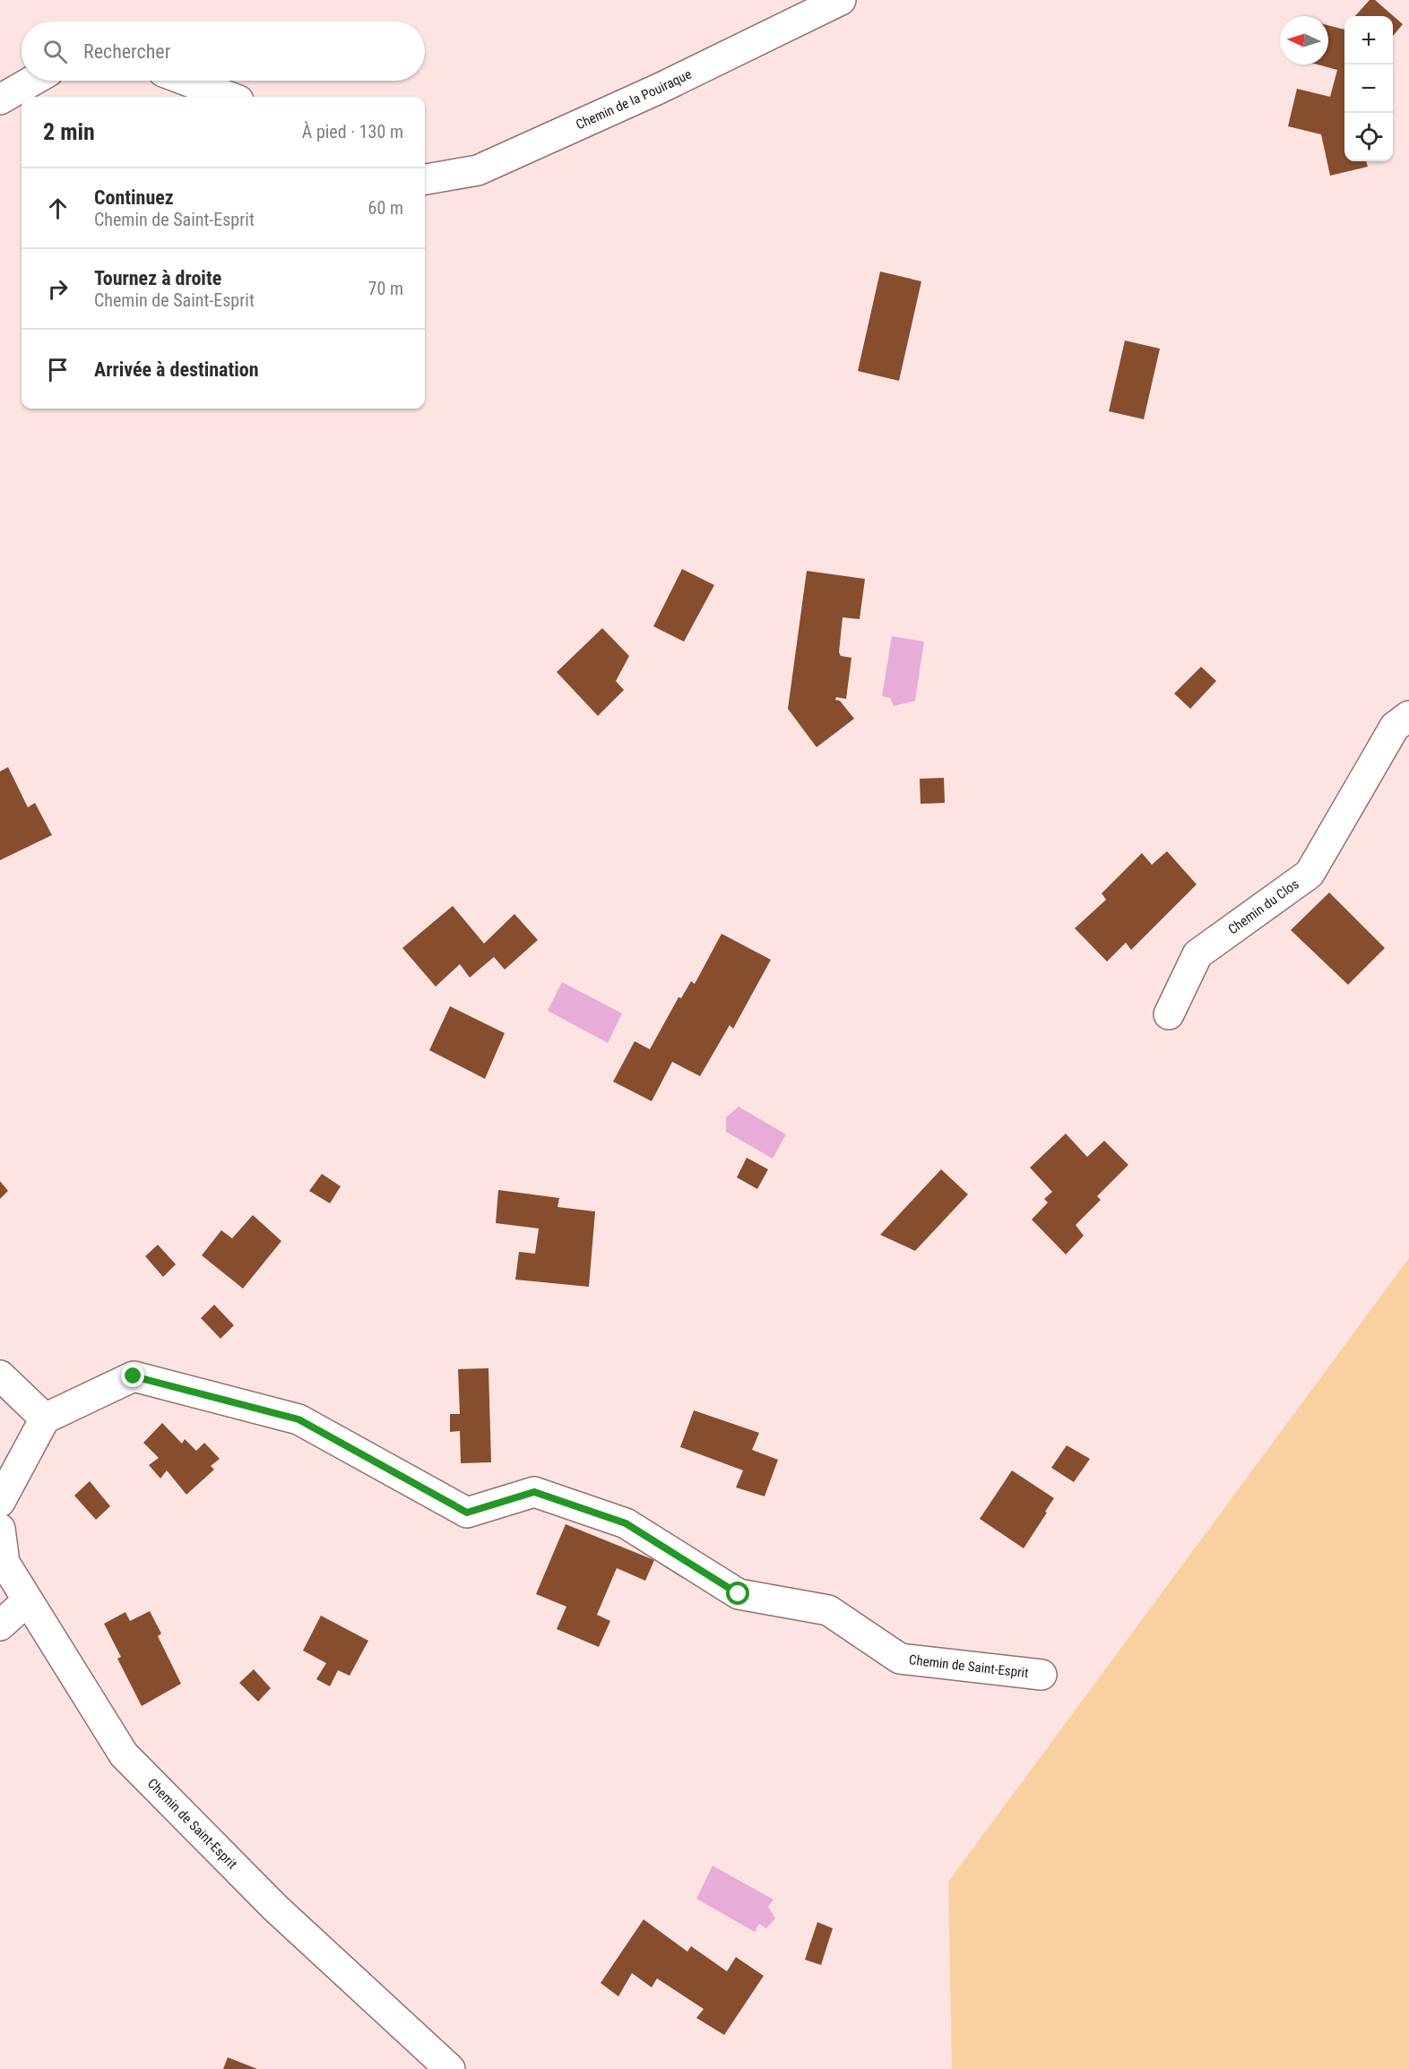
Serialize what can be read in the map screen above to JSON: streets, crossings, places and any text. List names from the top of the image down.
{
  "streets": {
    "street": ["Chemin de la Pouiraque", "Chemin du Clos", "Chemin de Saint-Esprit"]
  },
  "north": "left",
  "page": {
    "map_buttons": ["+", "−"],
    "search": "Rechercher",
    "heading": ["2 min", "À pied · 130 m"],
    "list": [
      ["Continuez", "Chemin de Saint-Esprit", "60 m"],
      ["Tournez à droite", "Chemin de Saint-Esprit", "70 m"],
      "Arrivée à destination"
    ]
  }
}
